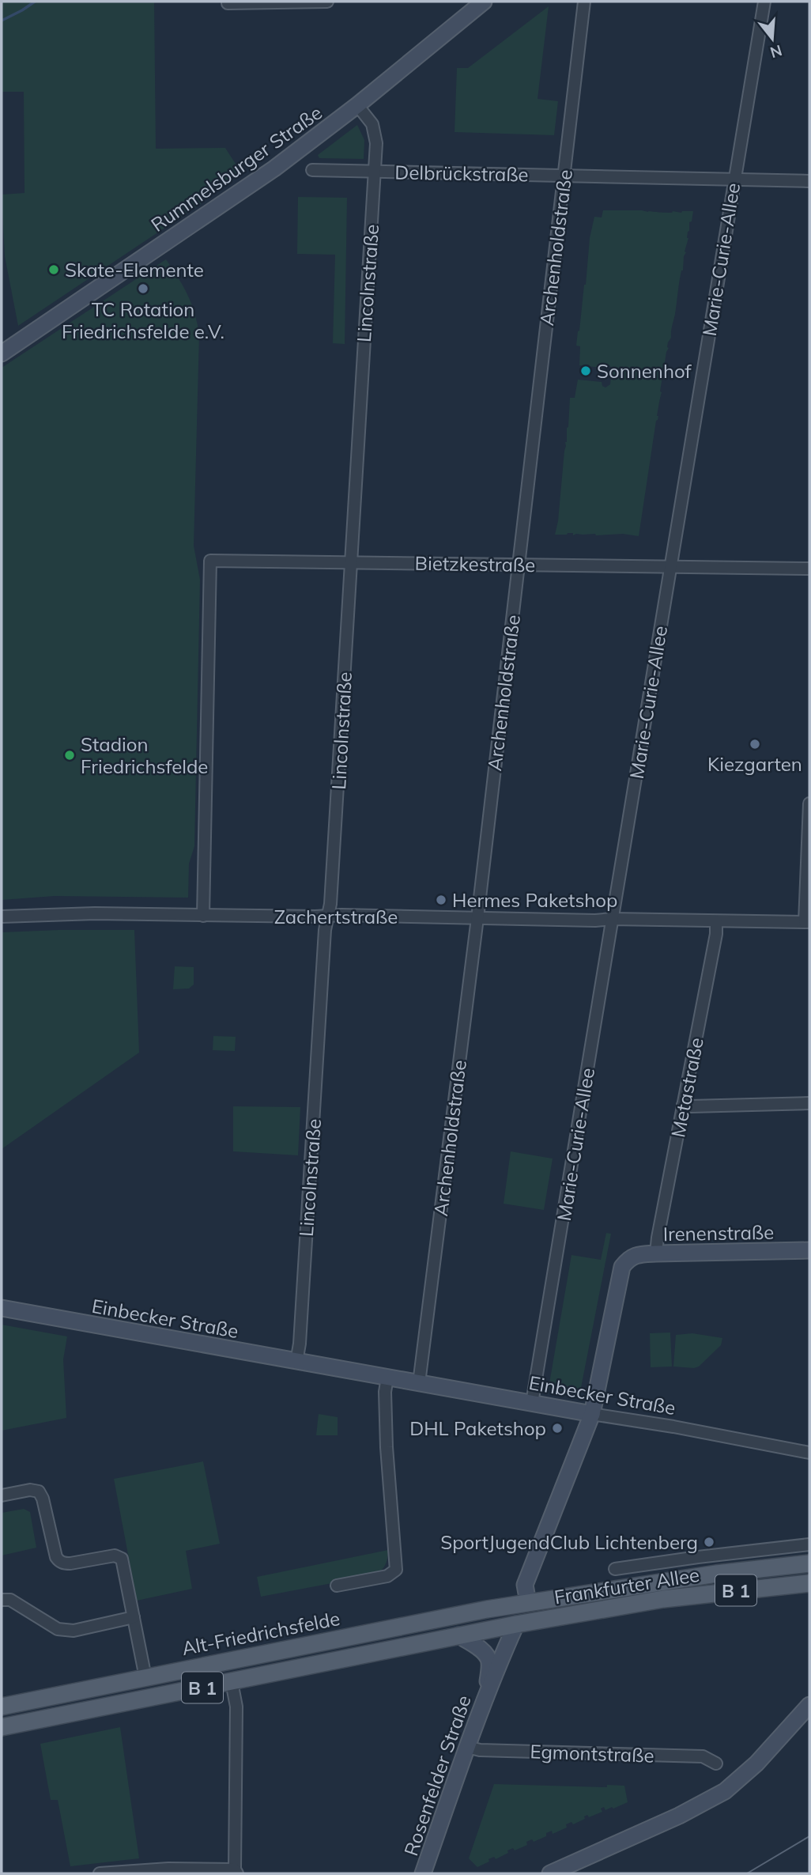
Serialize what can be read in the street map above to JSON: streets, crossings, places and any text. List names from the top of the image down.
{
  "streets": {
    "main road": ["Frankfurter Allee", "B 1", "Alt-Friedrichsfelde"],
    "street": [
      "Rummelsburger Straße",
      "Delbrückstraße",
      "Archenholdstraße",
      "Marie-Curie-Allee",
      "Lincolnstraße",
      "Bietzkestraße",
      "Zachertstraße",
      "Metastraße",
      "Irenenstraße",
      "Einbecker Straße",
      "Egmontstraße",
      "Rosenfelder Straße"
    ]
  },
  "crossings": [
    ["Rummelsburger Straße", "Lincolnstraße"],
    ["Delbrückstraße", "Archenholdstraße"],
    ["Delbrückstraße", "Marie-Curie-Allee"],
    ["Delbrückstraße", "Lincolnstraße"],
    ["Archenholdstraße", "Bietzkestraße"],
    ["Archenholdstraße", "Zachertstraße"],
    ["Archenholdstraße", "Einbecker Straße"],
    ["Marie-Curie-Allee", "Bietzkestraße"],
    ["Marie-Curie-Allee", "Zachertstraße"],
    ["Marie-Curie-Allee", "Einbecker Straße"],
    ["Lincolnstraße", "Bietzkestraße"],
    ["Lincolnstraße", "Zachertstraße"],
    ["Lincolnstraße", "Einbecker Straße"],
    ["Bietzkestraße", "Zachertstraße"],
    ["Zachertstraße", "Metastraße"],
    ["Metastraße", "Irenenstraße"],
    ["Irenenstraße", "Einbecker Straße"],
    ["Frankfurter Allee", "B 1"],
    ["Frankfurter Allee", "Alt-Friedrichsfelde"],
    ["Frankfurter Allee", "Rosenfelder Straße"],
    ["B 1", "Rosenfelder Straße"],
    ["Egmontstraße", "Rosenfelder Straße"]
  ],
  "places": [
    "Skate-Elemente",
    "TC Rotation Friedrichsfelde e.V.",
    "Sonnenhof",
    "Kiezgarten",
    "Stadion Friedrichsfelde",
    "Hermes Paketshop",
    "DHL Paketshop",
    "SportJugendClub Lichtenberg"
  ],
  "north": "bottom"
}
